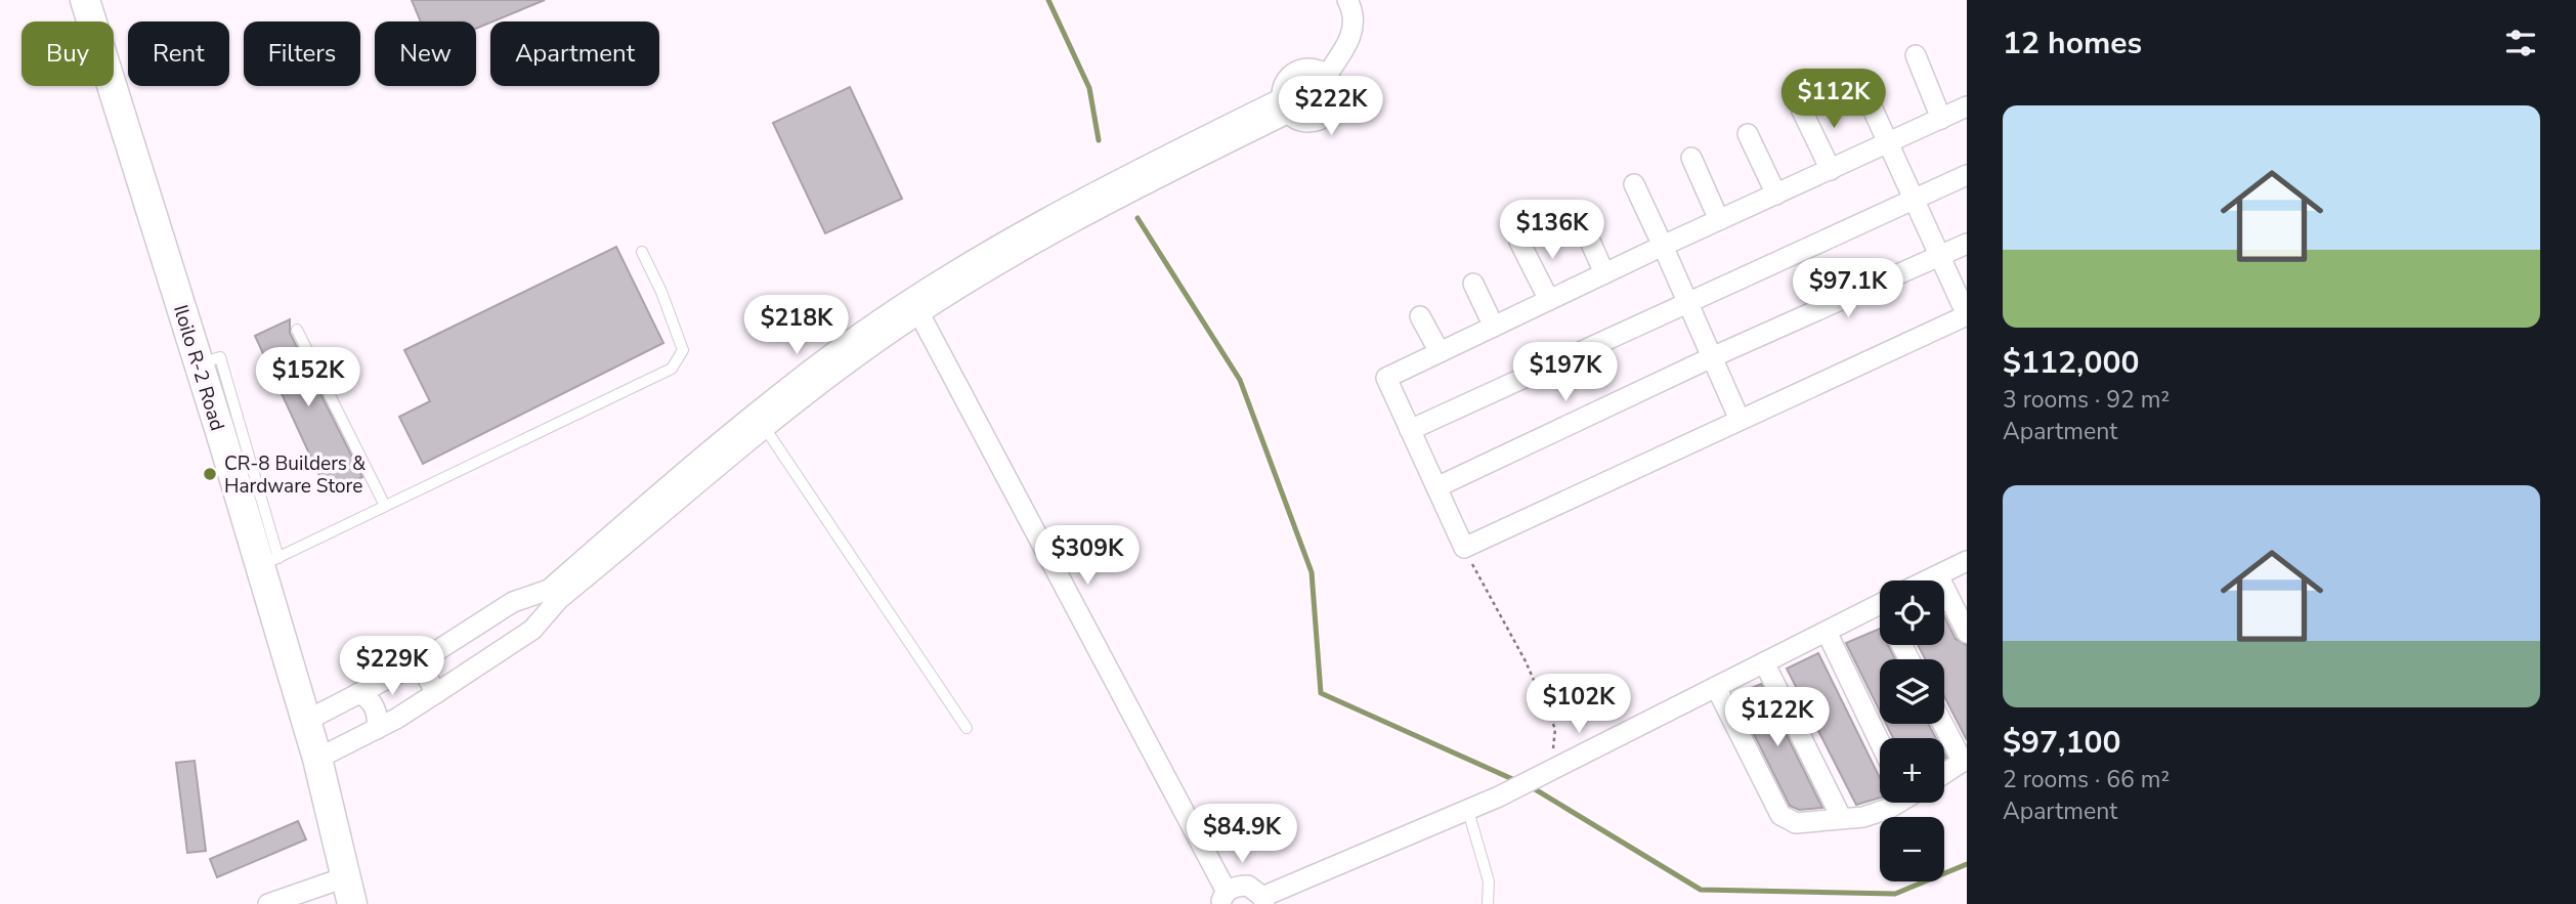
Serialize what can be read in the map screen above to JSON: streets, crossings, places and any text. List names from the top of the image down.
{
  "streets": {
    "main road": ["Iloilo R-2 Road"]
  },
  "places": ["CR-8 Builders & Hardware Store"],
  "page": {
    "heading": "12 homes",
    "chip": [
      "Buy",
      "Rent",
      "Filters",
      "New",
      "Apartment"
    ],
    "price": [
      "$112K",
      "$222K",
      "$136K",
      "$97.1K",
      "$218K",
      "$197K",
      "$152K",
      "$309K",
      "$229K",
      "$102K",
      "$122K",
      "$84.9K"
    ],
    "list": [
      {
        "name": "$112,000",
        "note": "3 rooms · 92 m² · Apartment"
      },
      {
        "name": "$97,100",
        "note": "2 rooms · 66 m² · Apartment"
      }
    ],
    "map_buttons": ["+", "−"]
  }
}
